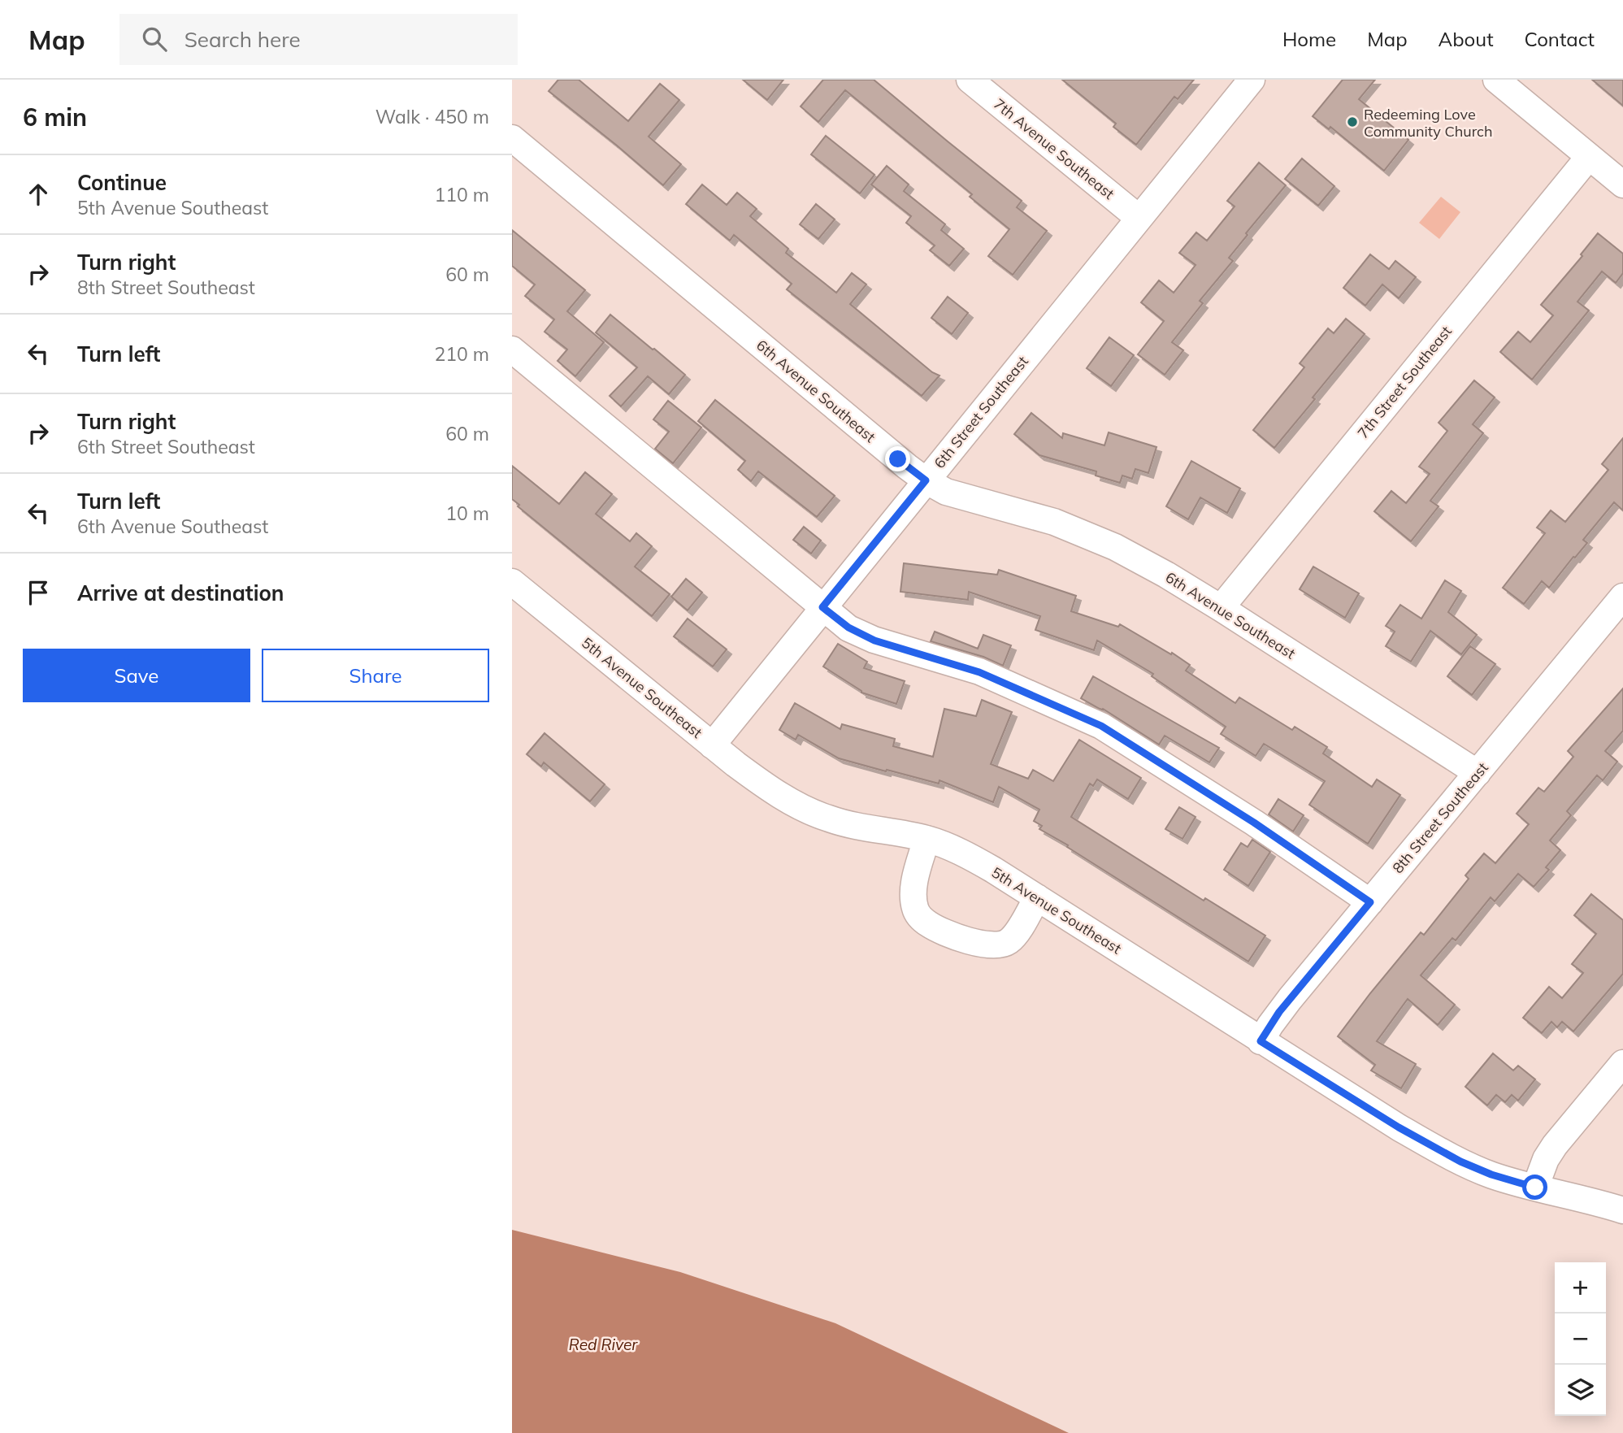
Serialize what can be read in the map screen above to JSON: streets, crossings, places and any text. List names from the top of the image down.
{
  "streets": {
    "street": [
      "7th Avenue Southeast",
      "7th Street Southeast",
      "6th Avenue Southeast",
      "6th Street Southeast",
      "5th Avenue Southeast",
      "8th Street Southeast"
    ]
  },
  "crossings": [
    ["7th Avenue Southeast", "6th Street Southeast"],
    ["7th Street Southeast", "6th Avenue Southeast"],
    ["6th Avenue Southeast", "6th Street Southeast"],
    ["6th Avenue Southeast", "8th Street Southeast"],
    ["6th Street Southeast", "5th Avenue Southeast"],
    ["5th Avenue Southeast", "8th Street Southeast"]
  ],
  "water": ["Red River"],
  "places": ["Redeeming Love Community Church"],
  "page": {
    "header": "Map",
    "search": "Search here",
    "nav": [
      "Home",
      "Map",
      "About",
      "Contact"
    ],
    "heading": ["6 min", "Walk · 450 m"],
    "list": [
      ["Continue", "5th Avenue Southeast", "110 m"],
      ["Turn right", "8th Street Southeast", "60 m"],
      ["Turn left", "210 m"],
      ["Turn right", "6th Street Southeast", "60 m"],
      ["Turn left", "6th Avenue Southeast", "10 m"],
      "Arrive at destination"
    ],
    "buttons": ["Save", "Share"],
    "map_buttons": ["+", "−"]
  }
}
